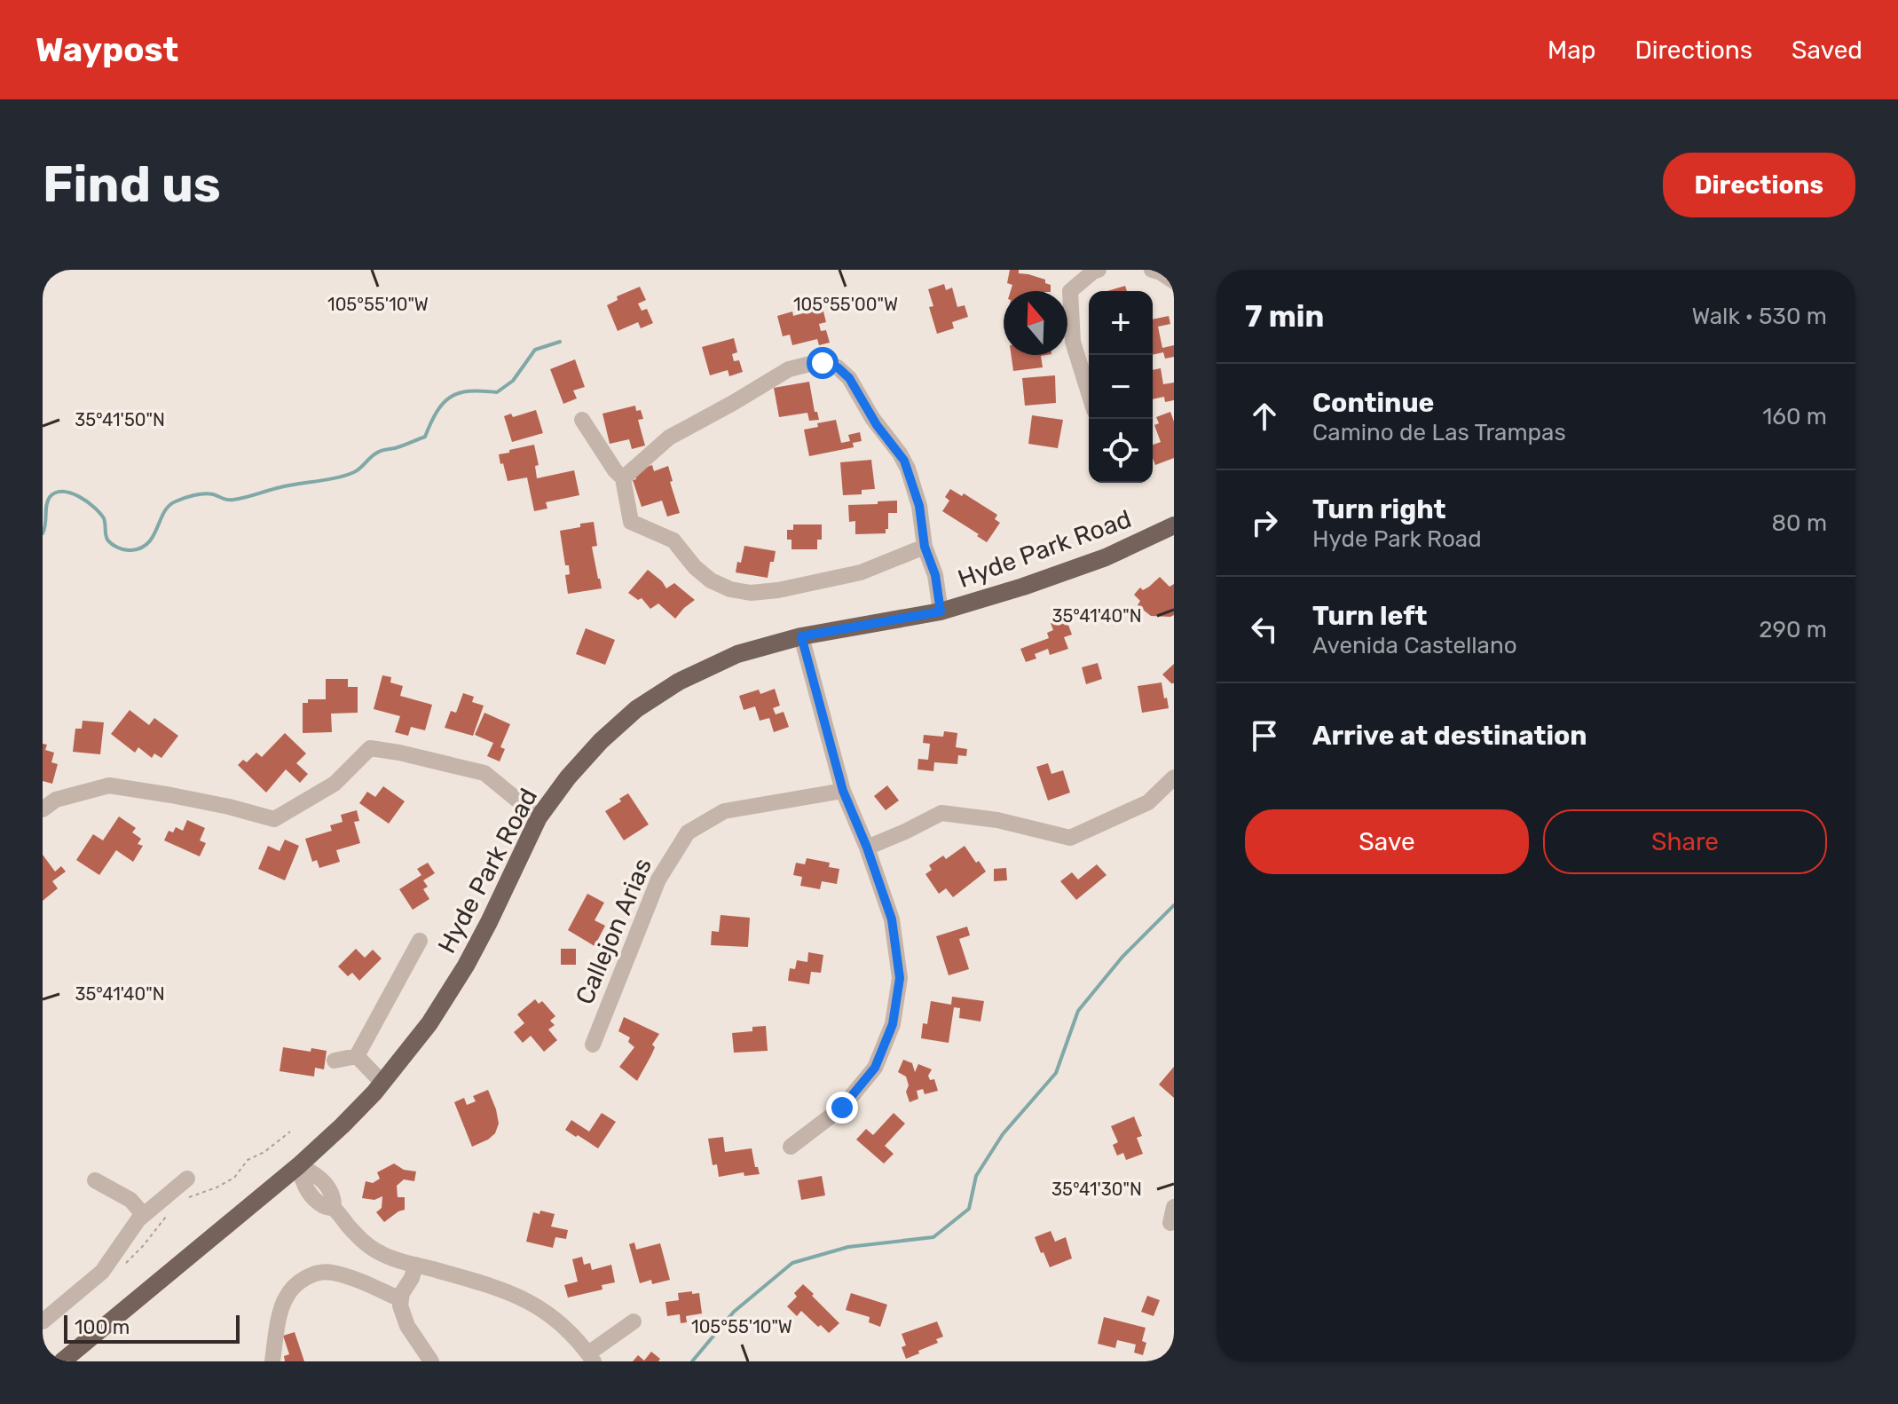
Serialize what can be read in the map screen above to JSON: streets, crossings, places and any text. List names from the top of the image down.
{
  "streets": {
    "main road": ["Hyde Park Road"],
    "street": ["Callejon Arias"]
  },
  "scale_bar": "100 m",
  "north": "top",
  "page": {
    "header": "Waypost",
    "nav": ["Map", "Directions", "Saved"],
    "buttons": [
      "Directions",
      ["Save", "Share"]
    ],
    "title": "Find us",
    "heading": ["7 min", "Walk · 530 m"],
    "map_buttons": ["+", "−"],
    "list": [
      ["Continue", "Camino de Las Trampas", "160 m"],
      ["Turn right", "Hyde Park Road", "80 m"],
      ["Turn left", "Avenida Castellano", "290 m"],
      "Arrive at destination"
    ],
    "scale": "100 m"
  },
  "coordinates": [
    "105°55'10\"W",
    "105°55'00\"W",
    "35°41'50\"N",
    "35°41'40\"N",
    "35°41'30\"N"
  ]
}
